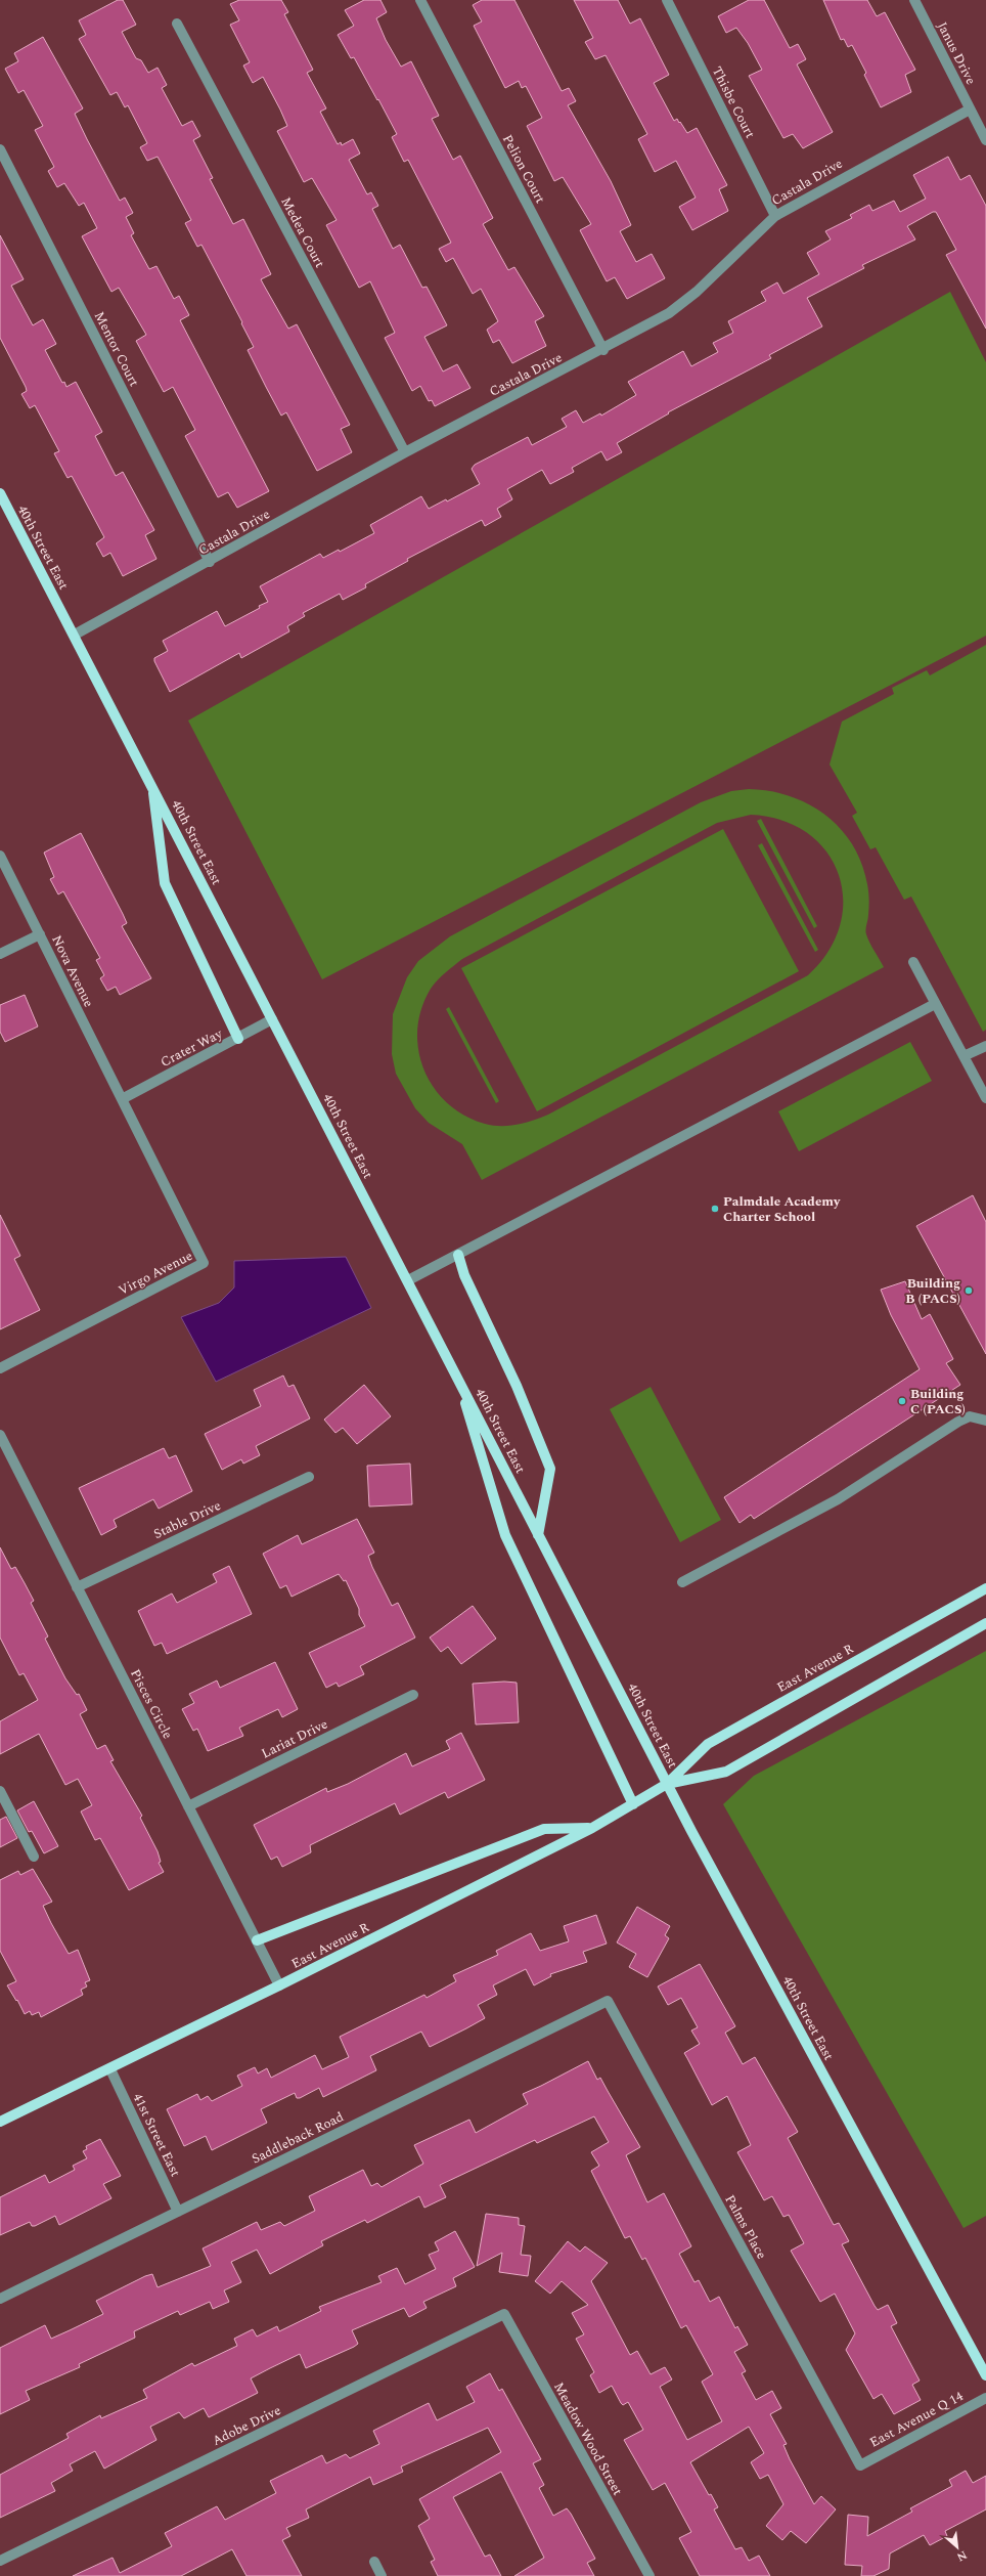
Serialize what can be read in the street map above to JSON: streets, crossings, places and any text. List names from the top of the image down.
{
  "streets": {
    "main road": ["40th Street East", "East Avenue R"],
    "street": [
      "Janus Drive",
      "Thisbe Court",
      "Pelion Court",
      "Castala Drive",
      "Medea Court",
      "Mentor Court",
      "Nova Avenue",
      "Crater Way",
      "Virgo Avenue",
      "Stable Drive",
      "Pisces Circle",
      "Lariat Drive",
      "41st Street East",
      "Saddleback Road",
      "Palms Place",
      "East Avenue Q 14",
      "Adobe Drive",
      "Meadow Wood Street"
    ]
  },
  "crossings": [
    ["Janus Drive", "Castala Drive"],
    ["Thisbe Court", "Castala Drive"],
    ["Pelion Court", "Castala Drive"],
    ["Castala Drive", "Medea Court"],
    ["Castala Drive", "Mentor Court"],
    ["Castala Drive", "40th Street East"],
    ["40th Street East", "Crater Way"],
    ["40th Street East", "East Avenue R"],
    ["Nova Avenue", "Crater Way"],
    ["Nova Avenue", "Virgo Avenue"],
    ["Crater Way", "Virgo Avenue"],
    ["Stable Drive", "Pisces Circle"],
    ["East Avenue R", "Pisces Circle"],
    ["East Avenue R", "41st Street East"],
    ["Pisces Circle", "Lariat Drive"],
    ["41st Street East", "Saddleback Road"],
    ["Saddleback Road", "Palms Place"],
    ["Palms Place", "East Avenue Q 14"],
    ["Adobe Drive", "Meadow Wood Street"]
  ],
  "places": ["Palmdale Academy Charter School", "Building B (PACS)", "Building C (PACS)"],
  "north": "bottom right"
}
